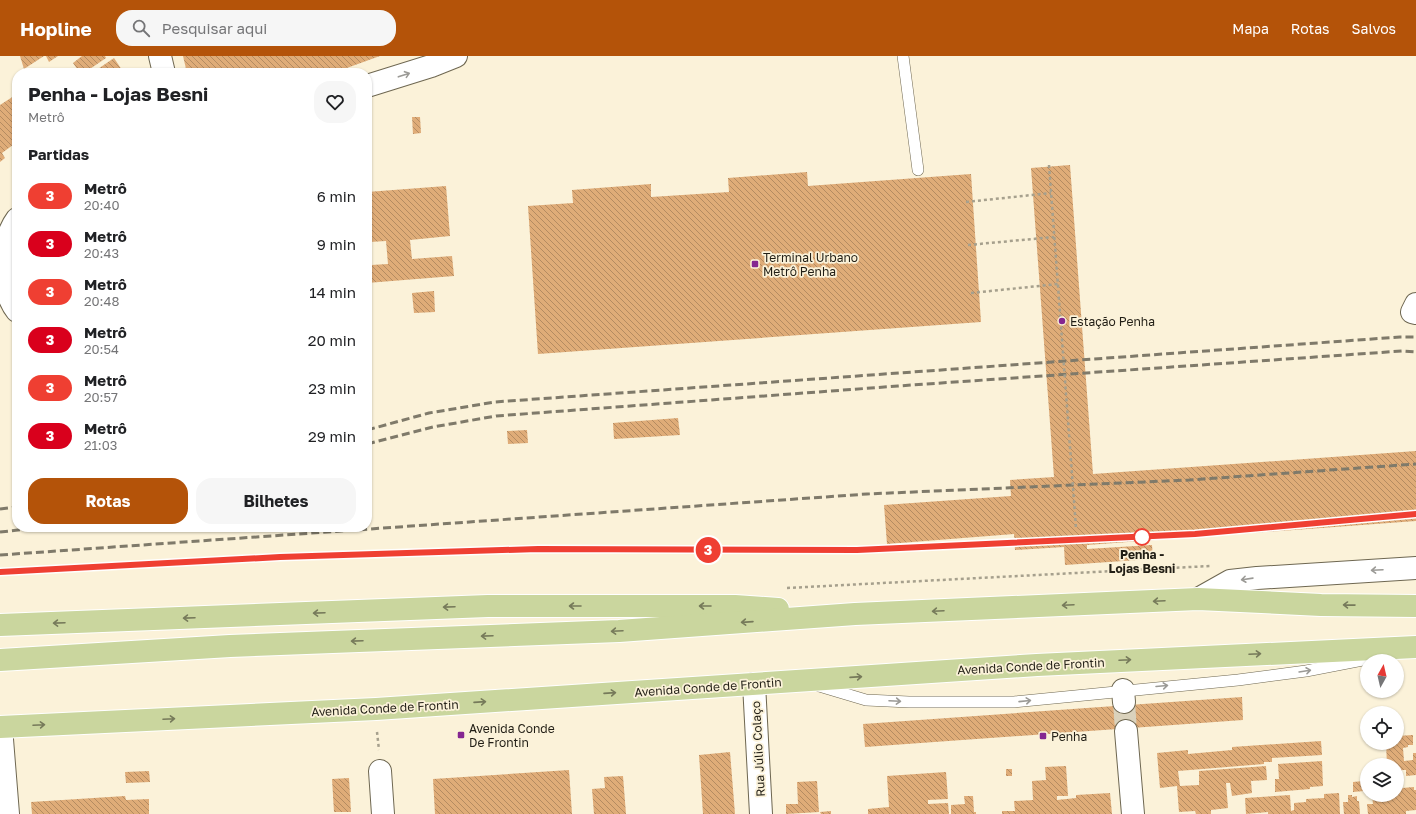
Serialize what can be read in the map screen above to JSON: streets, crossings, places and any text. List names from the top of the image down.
{
  "streets": {
    "highway": ["Avenida Conde de Frontin"],
    "street": ["Rua Júlio Colaço"]
  },
  "crossings": [
    ["Avenida Conde de Frontin", "Rua Júlio Colaço"]
  ],
  "places": {
    "transit": ["Terminal Urbano Metrô Penha", "Avenida Conde De Frontin", "Penha"],
    "other": ["Estação Penha", "Penha - Lojas Besni"]
  },
  "lines": ["metro line 3"],
  "north": "top",
  "page": {
    "header": "Hopline",
    "search": "Pesquisar aqui",
    "nav": ["Mapa", "Rotas", "Salvos"],
    "on_map": "3",
    "heading": [
      ["Penha - Lojas Besni", "Metrô"],
      "Partidas"
    ],
    "list": [
      {
        "mark": "3",
        "name": "Metrô",
        "note": "20:40",
        "value": "6 min"
      },
      {
        "mark": "3",
        "name": "Metrô",
        "note": "20:43",
        "value": "9 min"
      },
      {
        "mark": "3",
        "name": "Metrô",
        "note": "20:48",
        "value": "14 min"
      },
      {
        "mark": "3",
        "name": "Metrô",
        "note": "20:54",
        "value": "20 min"
      },
      {
        "mark": "3",
        "name": "Metrô",
        "note": "20:57",
        "value": "23 min"
      },
      {
        "mark": "3",
        "name": "Metrô",
        "note": "21:03",
        "value": "29 min"
      }
    ],
    "buttons": ["Rotas", "Bilhetes"]
  }
}
